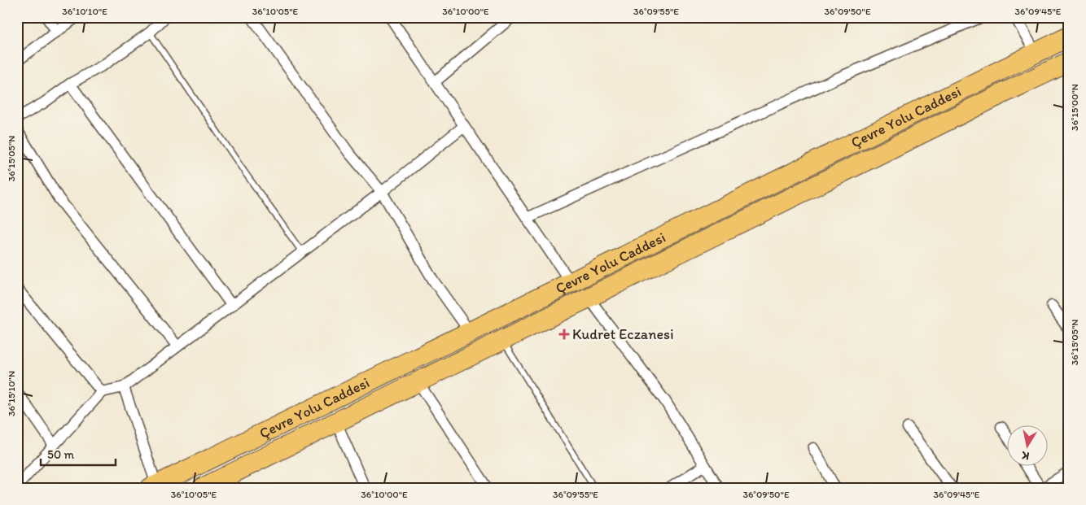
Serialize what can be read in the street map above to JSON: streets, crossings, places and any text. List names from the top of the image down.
{
  "streets": {
    "highway": ["Çevre Yolu Caddesi"]
  },
  "places": {
    "health": ["Kudret Eczanesi"]
  },
  "scale_bar": "50 m",
  "north": "bottom",
  "coordinates": [
    "36°10'10\"E",
    "36°10'05\"E",
    "36°10'00\"E",
    "36°09'55\"E",
    "36°09'50\"E",
    "36°09'45\"E",
    "36°15'00\"N",
    "36°15'05\"N",
    "36°15'10\"N"
  ]
}
